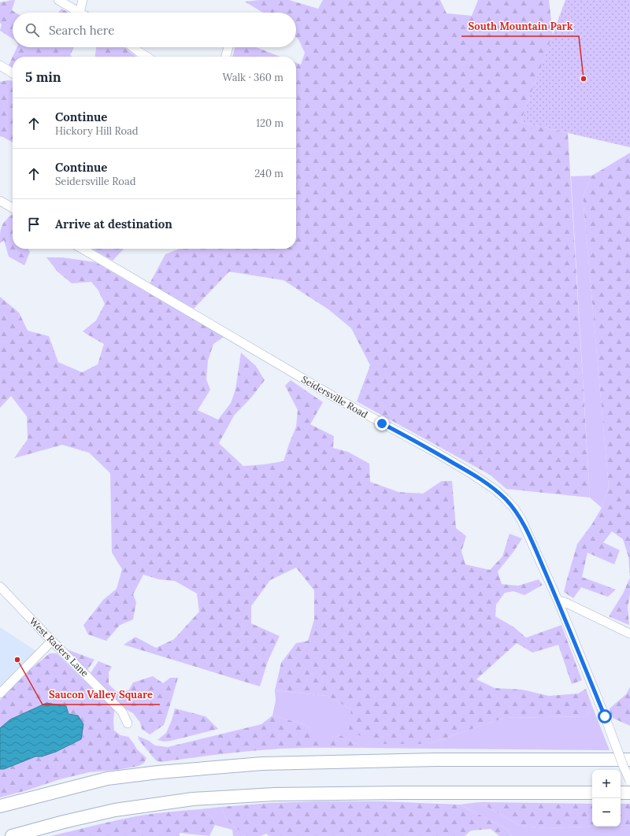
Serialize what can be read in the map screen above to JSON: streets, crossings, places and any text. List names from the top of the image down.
{
  "streets": {
    "street": ["Seidersville Road", "West Raders Lane"]
  },
  "places": ["South Mountain Park", "Saucon Valley Square"],
  "page": {
    "search": "Search here",
    "heading": ["5 min", "Walk · 360 m"],
    "list": [
      ["Continue", "Hickory Hill Road", "120 m"],
      ["Continue", "Seidersville Road", "240 m"],
      "Arrive at destination"
    ],
    "map_buttons": ["+", "−"]
  }
}
